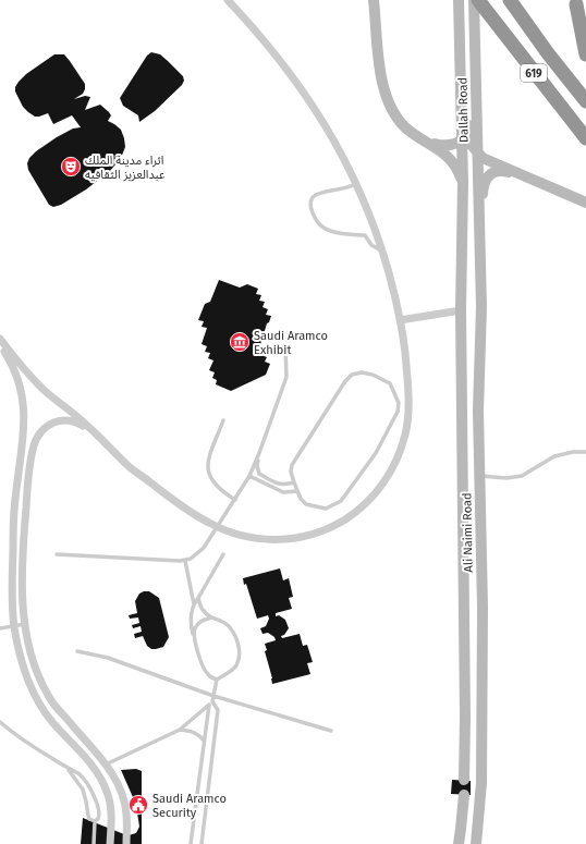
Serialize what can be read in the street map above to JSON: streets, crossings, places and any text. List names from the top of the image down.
{
  "streets": {
    "highway": ["619"],
    "main road": ["Dallah Road", "Ali Naimi Road"]
  },
  "crossings": [
    ["619", "Dallah Road"],
    ["Dallah Road", "Ali Naimi Road"]
  ],
  "places": {
    "theatre": ["اثراء مدينة الملك عبدالعزيز الثقافيه"],
    "museum": ["Saudi Aramco Exhibit"],
    "public building": ["Saudi Aramco Security"]
  }
}
